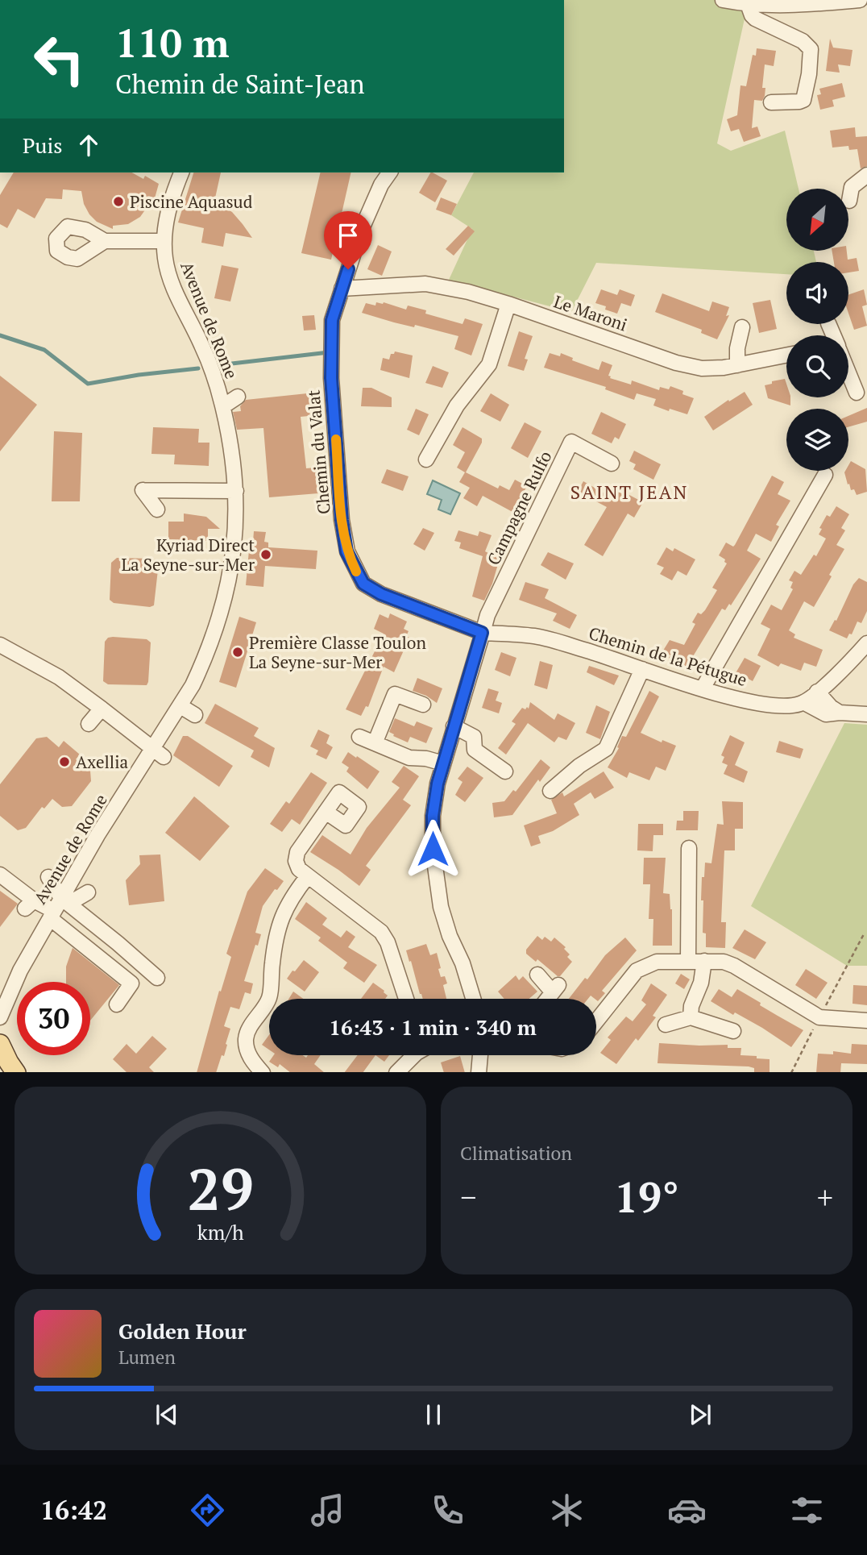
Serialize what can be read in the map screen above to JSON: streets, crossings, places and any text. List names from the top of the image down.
{
  "streets": {
    "street": [
      "Le Maroni",
      "Avenue de Rome",
      "Chemin du Valat",
      "Campagne Rulfo",
      "Chemin de la Pétugue"
    ]
  },
  "crossings": [
    ["Le Maroni", "Chemin du Valat"],
    ["Chemin du Valat", "Campagne Rulfo"],
    ["Chemin du Valat", "Chemin de la Pétugue"],
    ["Campagne Rulfo", "Chemin de la Pétugue"]
  ],
  "districts": ["SAINT JEAN"],
  "places": [
    "Piscine Aquasud",
    "Kyriad Direct La Seyne-sur-Mer",
    "Première Classe Toulon La Seyne-sur-Mer",
    "Axellia"
  ],
  "north": "bottom left",
  "page": {
    "turn": ["110 m", "Chemin de Saint-Jean"],
    "then": "Puis",
    "limit": "30",
    "trip": "16:43 · 1 min · 340 m",
    "tile": "Climatisation",
    "heat": ["−", "19°", "+"],
    "song": ["Golden Hour", "Lumen"],
    "tabs": "16:42",
    "gauge": ["29", "km/h"]
  }
}
